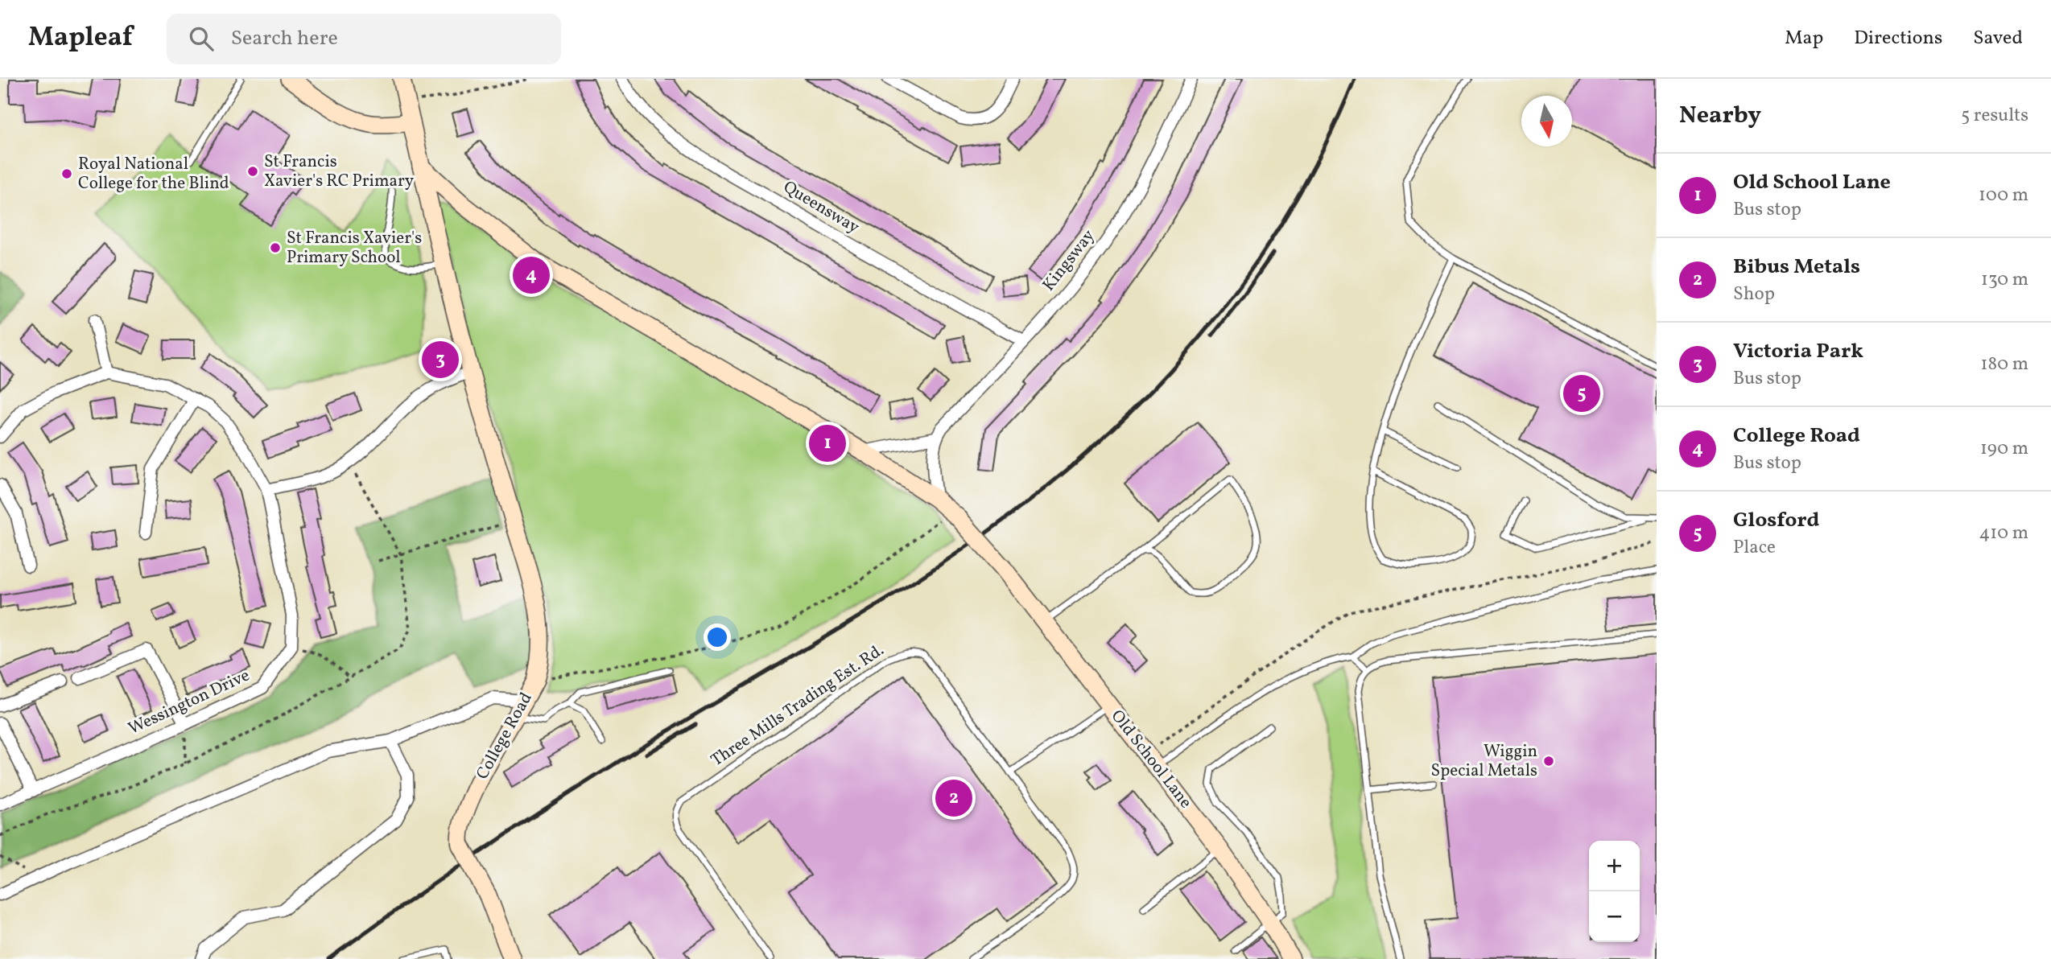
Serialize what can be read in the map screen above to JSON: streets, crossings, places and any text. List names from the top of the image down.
{
  "streets": {
    "street": [
      "Queensway",
      "Kingsway",
      "Wessington Drive",
      "College Road",
      "Old School Lane"
    ],
    "lane": ["Three Mills Trading Est. Rd."]
  },
  "crossings": [
    ["Queensway", "Kingsway"],
    ["College Road", "Old School Lane"]
  ],
  "places": [
    "St Francis Xavier's RC Primary",
    "Royal National College for the Blind",
    "St Francis Xavier's Primary School",
    "Wiggin Special Metals"
  ],
  "north": "bottom",
  "page": {
    "header": "Mapleaf",
    "search": "Search here",
    "nav": ["Map", "Directions", "Saved"],
    "heading": ["Nearby", "5 results"],
    "list": [
      {
        "mark": "1",
        "name": "Old School Lane",
        "note": "Bus stop",
        "value": "100 m"
      },
      {
        "mark": "2",
        "name": "Bibus Metals",
        "note": "Shop",
        "value": "130 m"
      },
      {
        "mark": "3",
        "name": "Victoria Park",
        "note": "Bus stop",
        "value": "180 m"
      },
      {
        "mark": "4",
        "name": "College Road",
        "note": "Bus stop",
        "value": "190 m"
      },
      {
        "mark": "5",
        "name": "Glosford",
        "note": "Place",
        "value": "410 m"
      }
    ],
    "pins": [
      "4",
      "3",
      "5",
      "1",
      "2"
    ],
    "map_buttons": ["+", "−"]
  }
}
